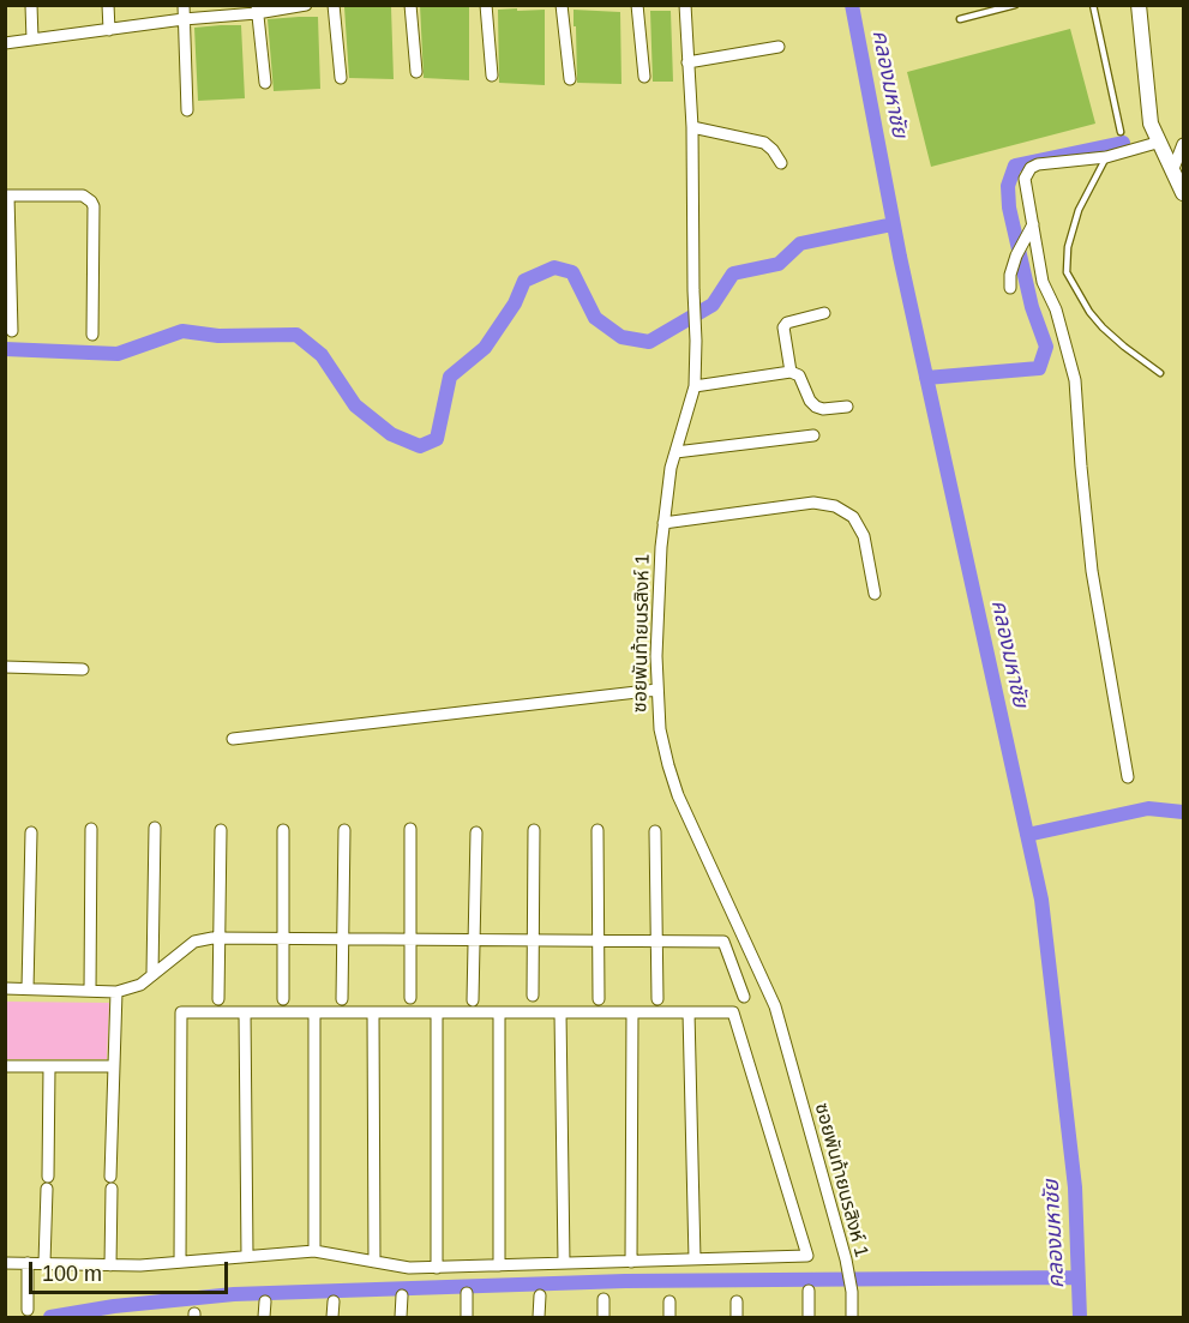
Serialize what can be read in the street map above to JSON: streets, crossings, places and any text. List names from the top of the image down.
{
  "streets": {
    "street": ["ซอยพันท้ายนรสิงห์ 1"]
  },
  "water": ["คลองมหาชัย"],
  "scale_bar": "100 m"
}
